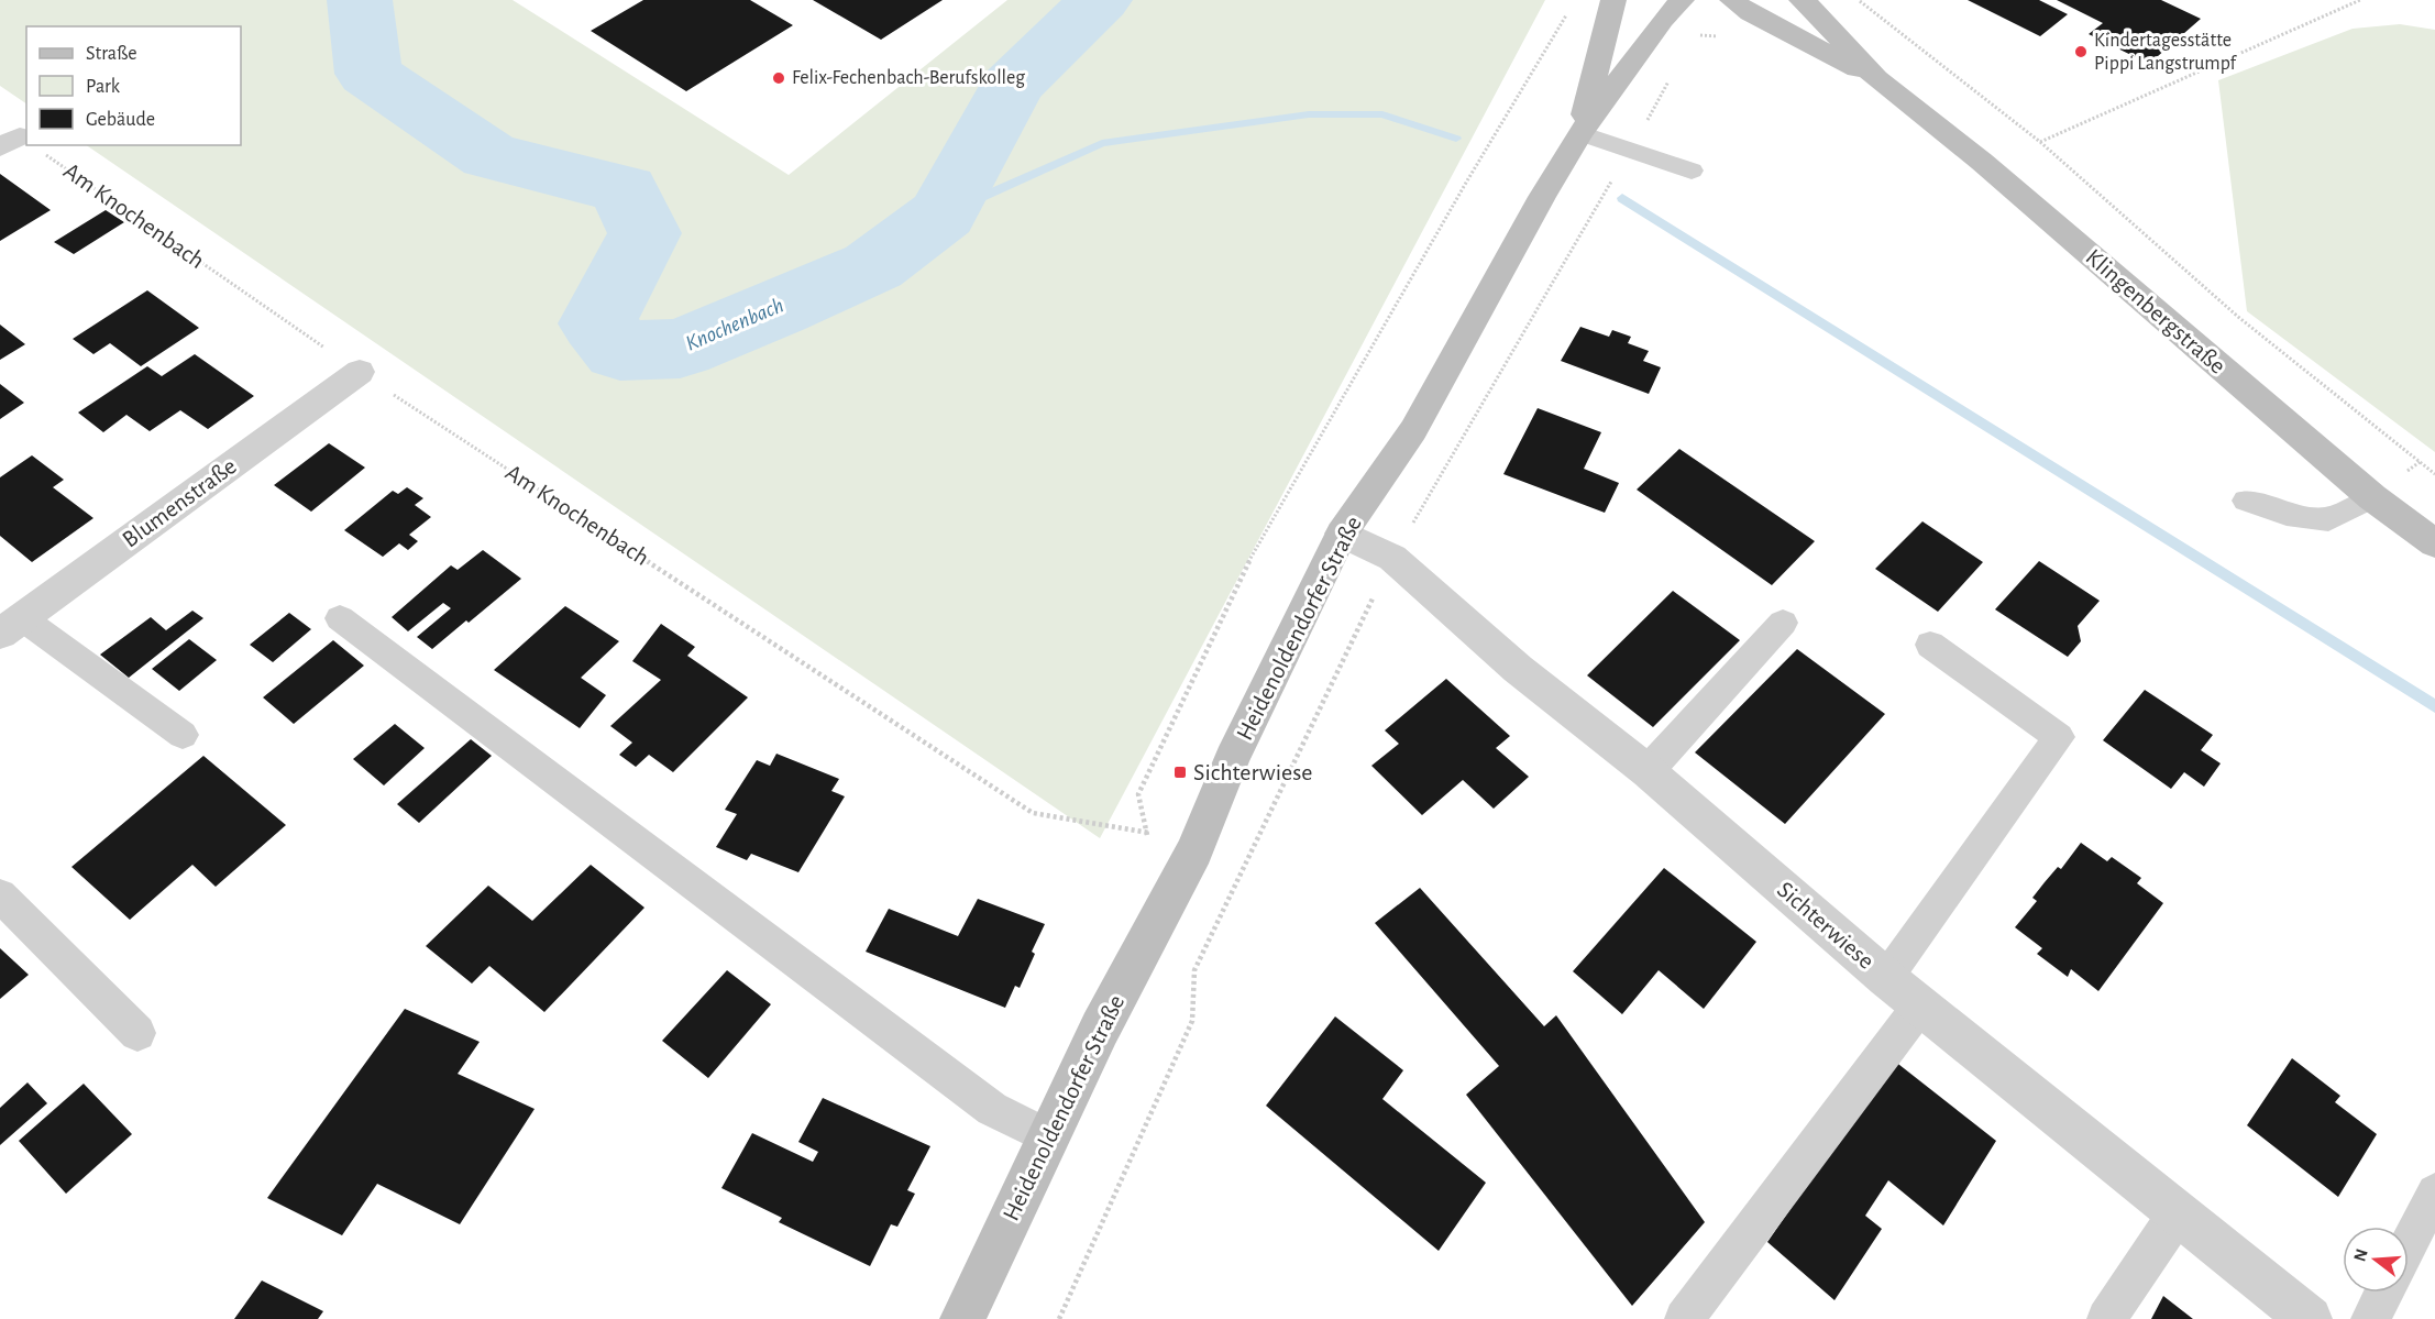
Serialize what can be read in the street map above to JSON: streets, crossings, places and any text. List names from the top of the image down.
{
  "streets": {
    "street": [
      "Klingenbergstraße",
      "Blumenstraße",
      "Heidenoldendorfer Straße",
      "Sichterwiese"
    ],
    "path": ["Am Knochenbach"]
  },
  "crossings": [
    ["Am Knochenbach", "Blumenstraße"],
    ["Heidenoldendorfer Straße", "Sichterwiese"]
  ],
  "water": ["Knochenbach"],
  "places": {
    "other": ["Kindertagesstätte Pippi Langstrumpf", "Felix-Fechenbach-Berufskolleg"],
    "transit": ["Sichterwiese"]
  },
  "legend": ["Straße", "Park", "Gebäude"],
  "north": "left"
}
